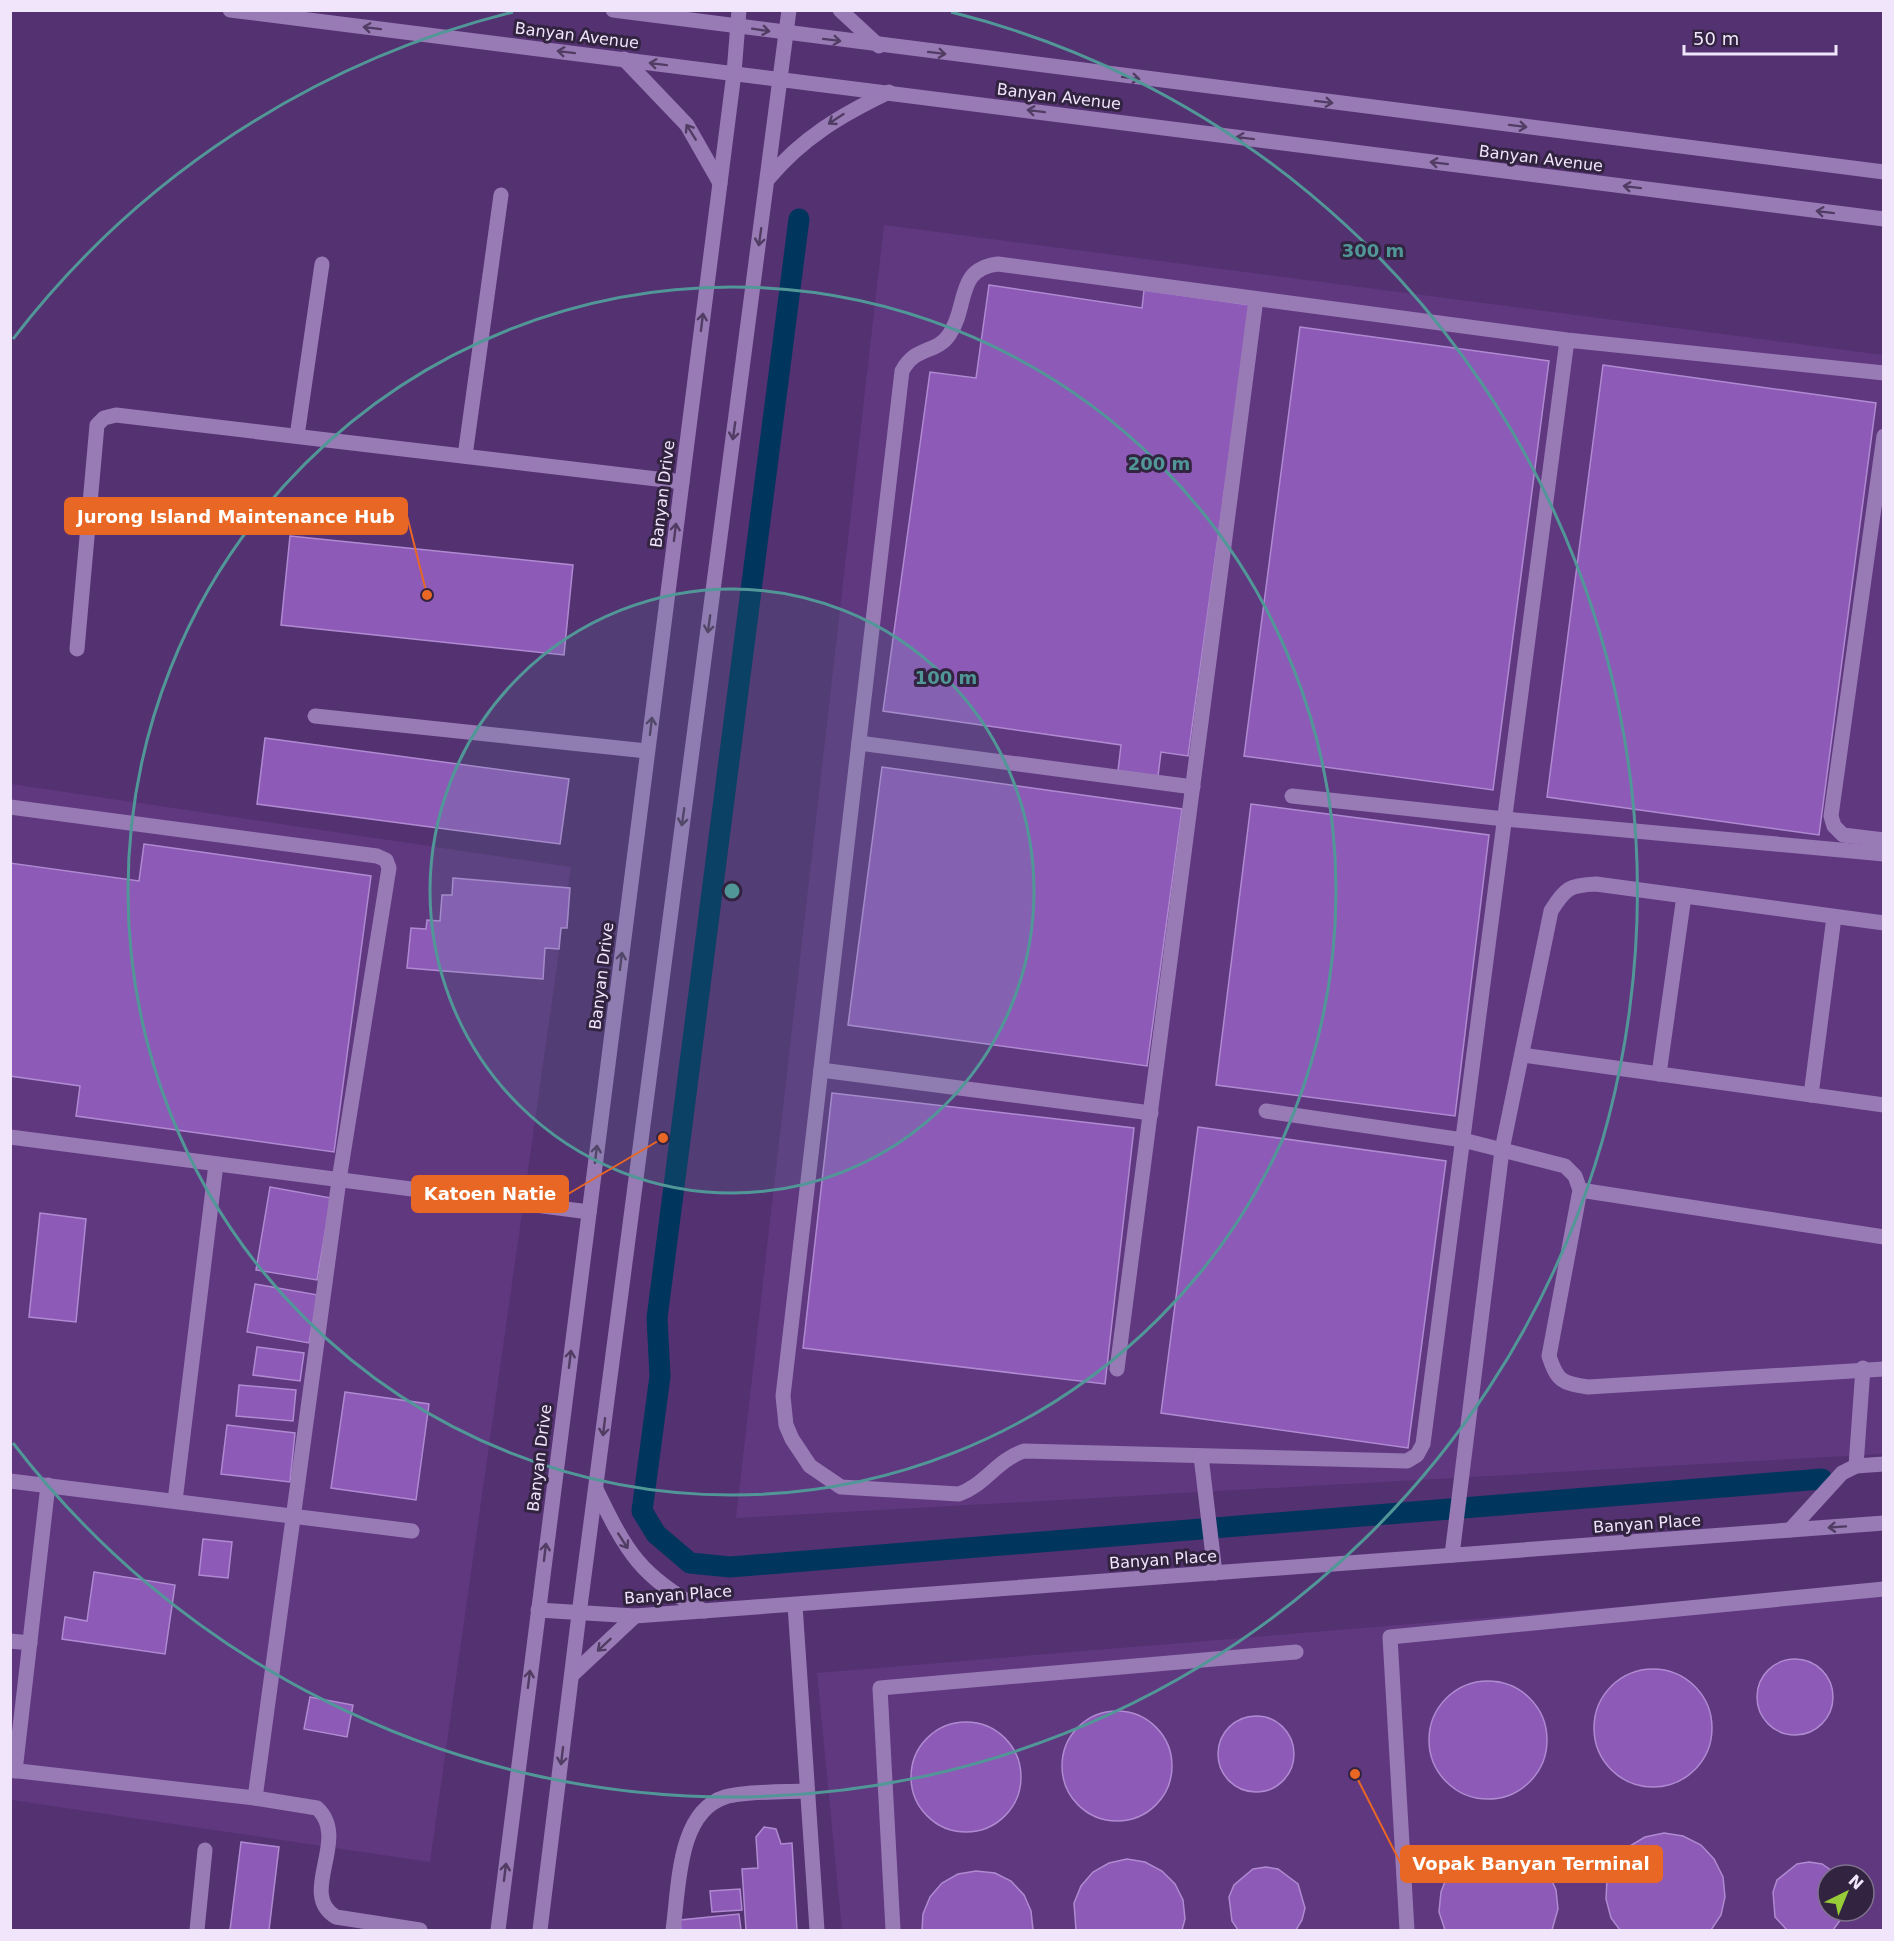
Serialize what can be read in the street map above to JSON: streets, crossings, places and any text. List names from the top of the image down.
{
  "streets": {
    "street": ["Banyan Avenue", "Banyan Drive", "Banyan Place"]
  },
  "crossings": [
    ["Banyan Avenue", "Banyan Drive"],
    ["Banyan Drive", "Banyan Place"]
  ],
  "places": ["Jurong Island Maintenance Hub", "Katoen Natie", "Vopak Banyan Terminal"],
  "scale_bar": "50 m",
  "north": "top right",
  "rings": ["300 m", "200 m", "100 m"]
}
